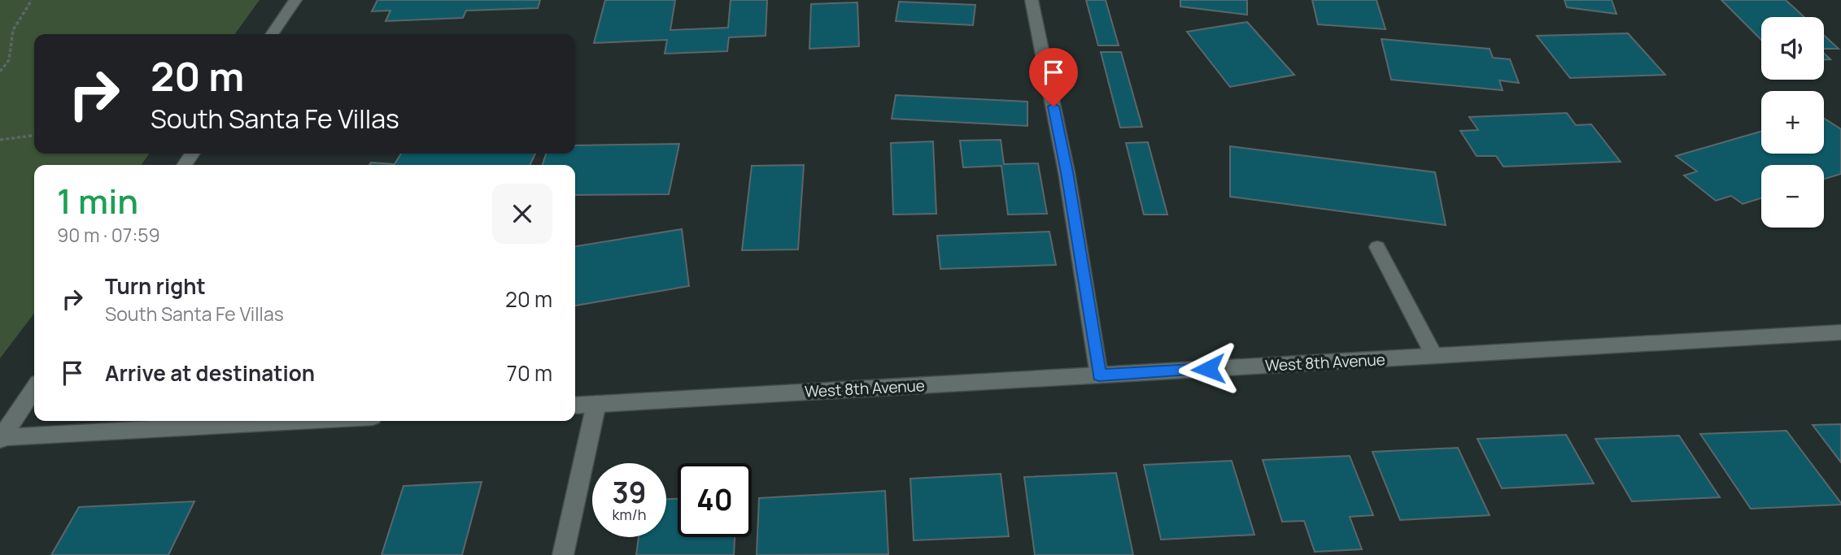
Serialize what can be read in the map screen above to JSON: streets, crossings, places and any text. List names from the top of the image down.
{
  "streets": {
    "street": ["West 8th Avenue"]
  },
  "page": {
    "map_buttons": ["+", "−"],
    "turn": ["20 m", "South Santa Fe Villas"],
    "heading": ["1 min", "90 m · 07:59"],
    "list": [
      {
        "name": "Turn right",
        "note": "South Santa Fe Villas",
        "value": "20 m"
      },
      {
        "name": "Arrive at destination",
        "value": "70 m"
      }
    ],
    "speed": "39 km/h",
    "limit": "40"
  }
}
